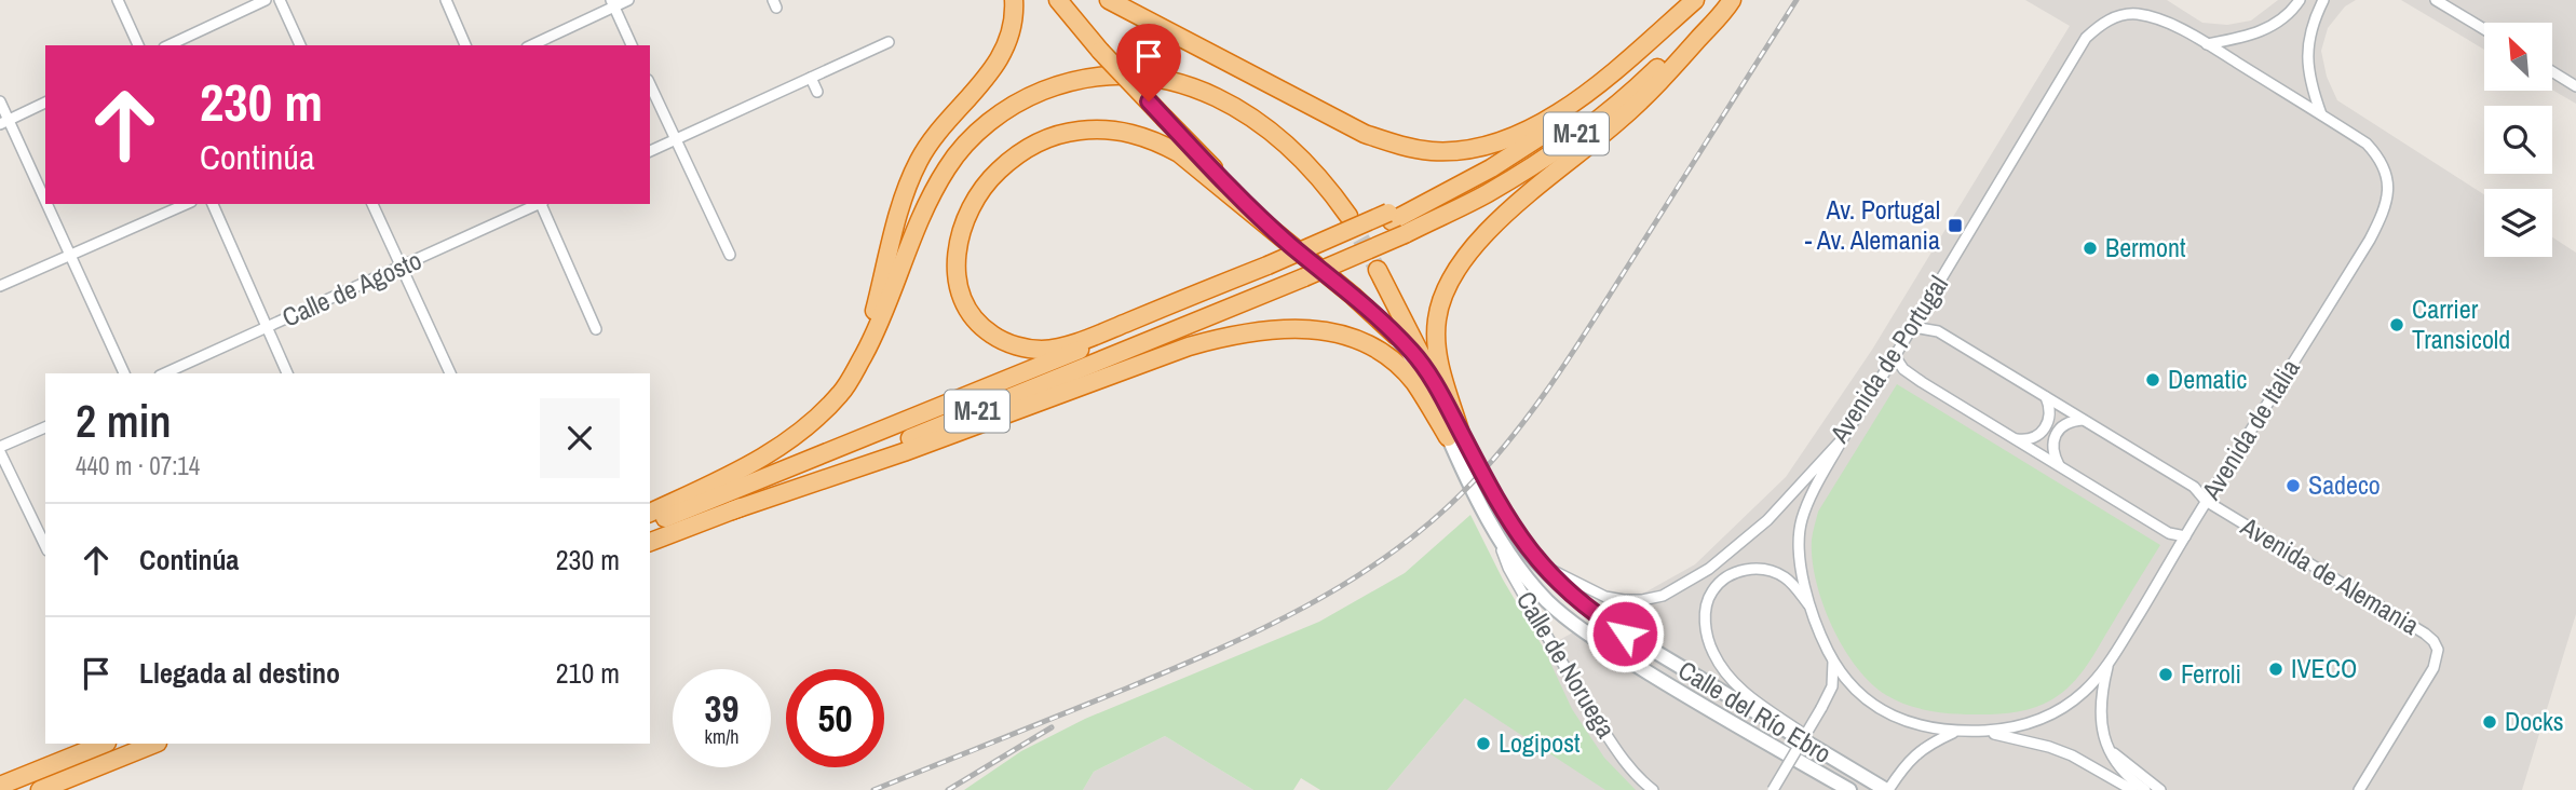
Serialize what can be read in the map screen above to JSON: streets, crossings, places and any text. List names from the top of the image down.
{
  "streets": {
    "highway": ["M-21"],
    "main road": ["Calle del Río Ebro"],
    "street": [
      "Calle de Agosto",
      "Avenida de Portugal",
      "Avenida de Italia",
      "Avenida de Alemania",
      "Calle de Noruega"
    ]
  },
  "crossings": [
    ["Avenida de Portugal", "Avenida de Alemania"],
    ["Avenida de Portugal", "Calle del Río Ebro"],
    ["Avenida de Italia", "Avenida de Alemania"],
    ["Calle de Noruega", "Calle del Río Ebro"]
  ],
  "places": {
    "transit": ["Av. Portugal - Av. Alemania"],
    "other": [
      "Bermont",
      "Carrier Transicold",
      "Dematic",
      "Sadeco",
      "IVECO",
      "Ferroli",
      "Docks",
      "Logipost"
    ]
  },
  "north": "top left",
  "page": {
    "turn": ["230 m", "Continúa"],
    "heading": ["2 min", "440 m · 07:14"],
    "list": [
      {
        "name": "Continúa",
        "value": "230 m"
      },
      {
        "name": "Llegada al destino",
        "value": "210 m"
      }
    ],
    "speed": "39 km/h",
    "limit": "50"
  }
}
